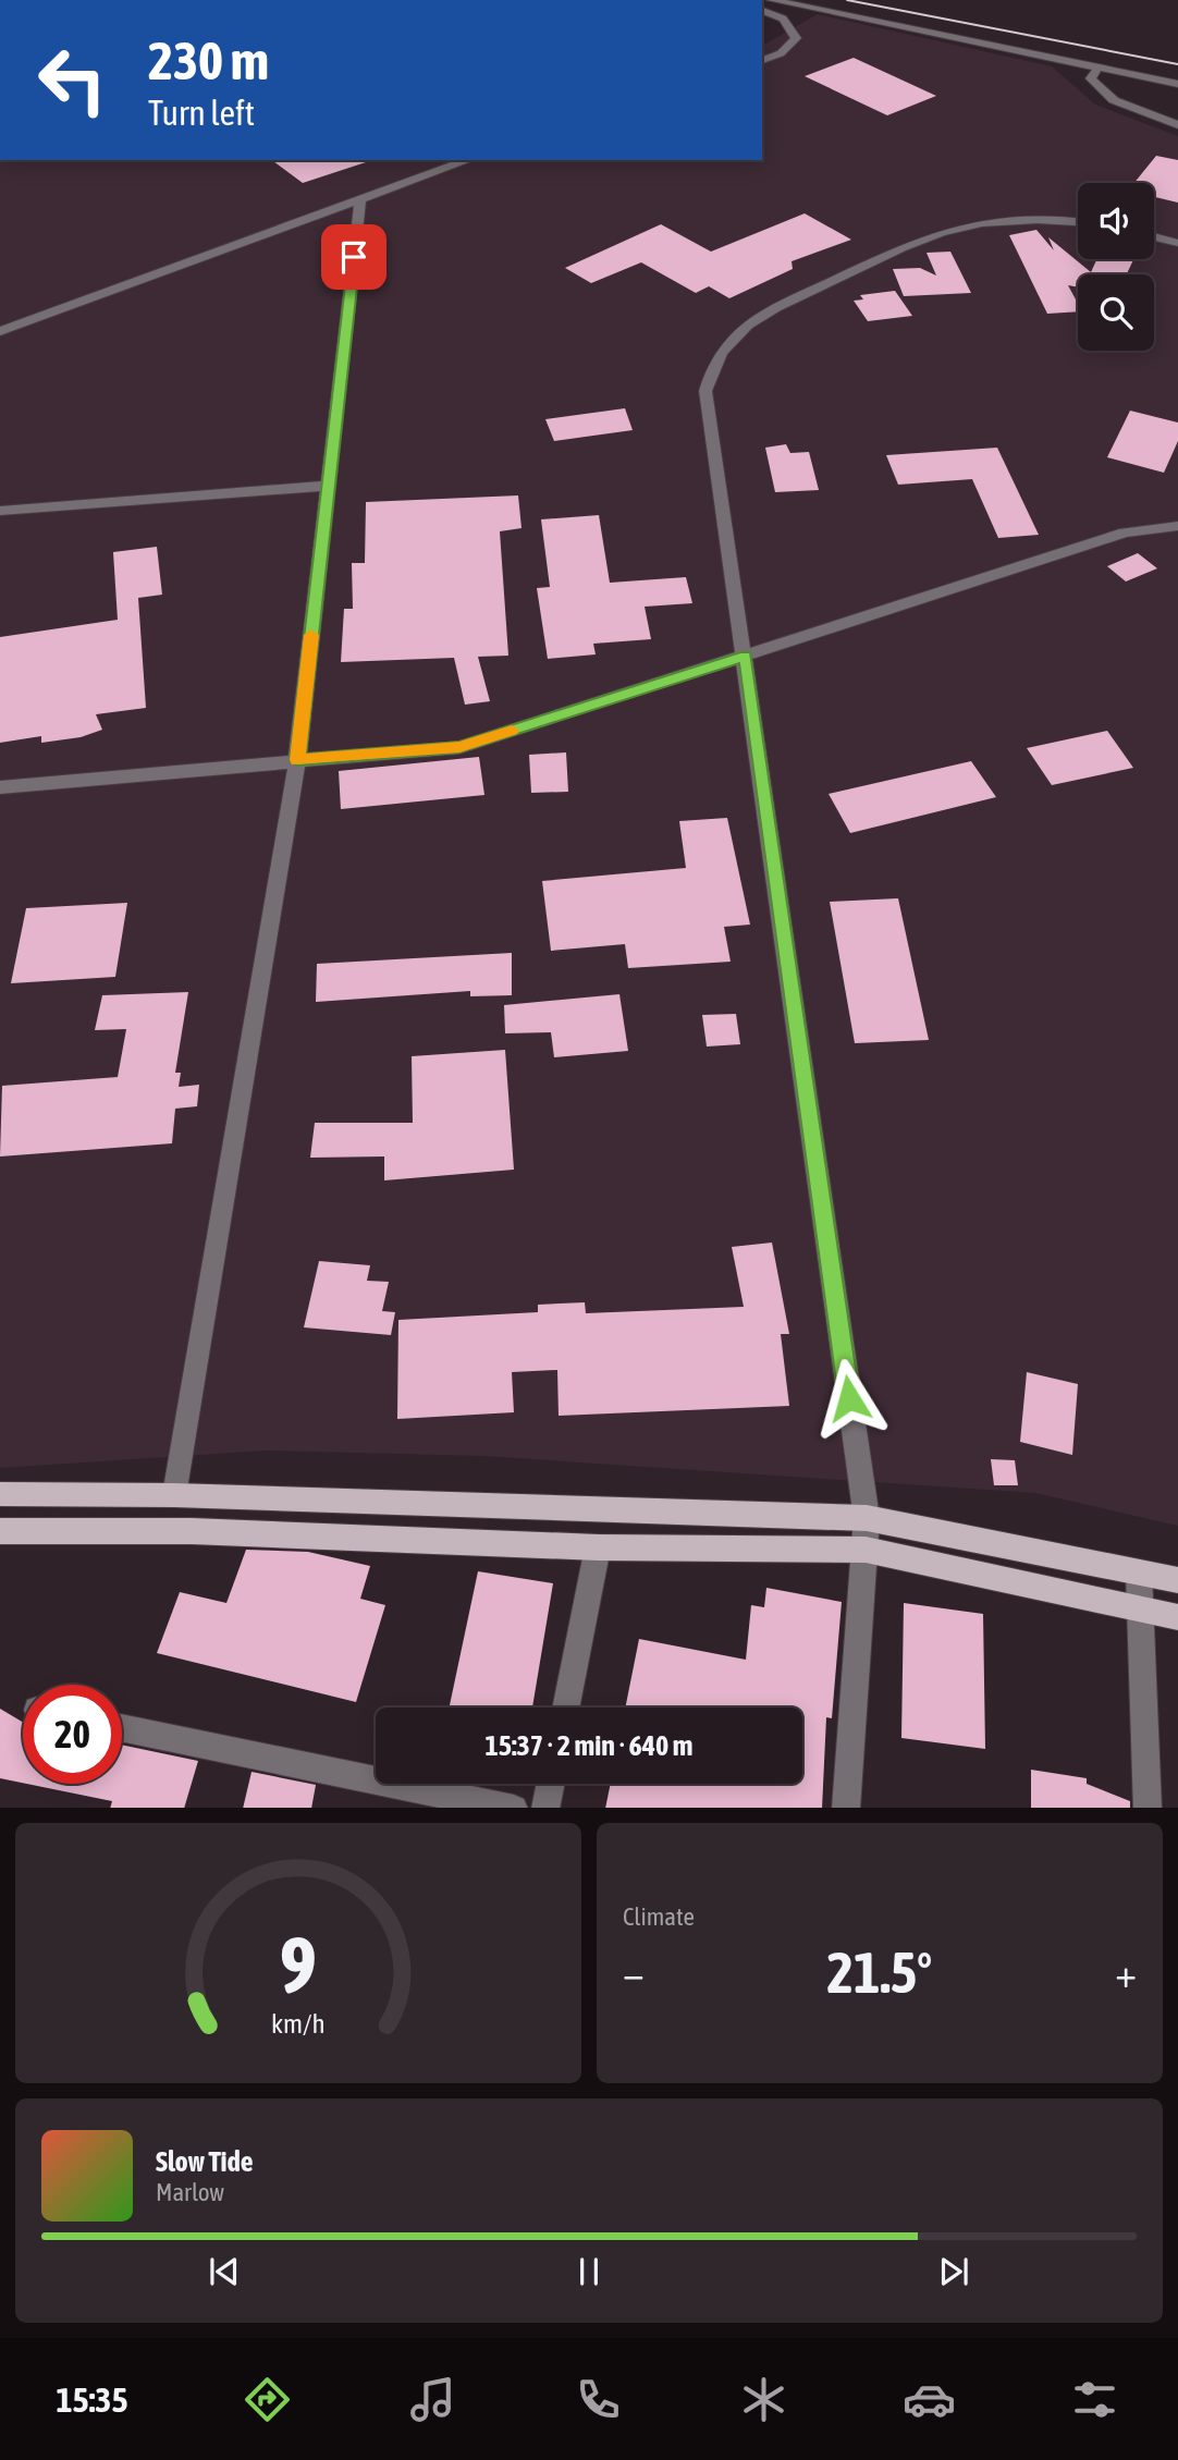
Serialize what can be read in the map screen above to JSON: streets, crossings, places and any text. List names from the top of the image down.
{
  "page": {
    "turn": ["230 m", "Turn left"],
    "limit": "20",
    "trip": "15:37 · 2 min · 640 m",
    "tile": "Climate",
    "heat": ["−", "21.5°", "+"],
    "song": ["Slow Tide", "Marlow"],
    "tabs": "15:35",
    "gauge": ["9", "km/h"]
  }
}
